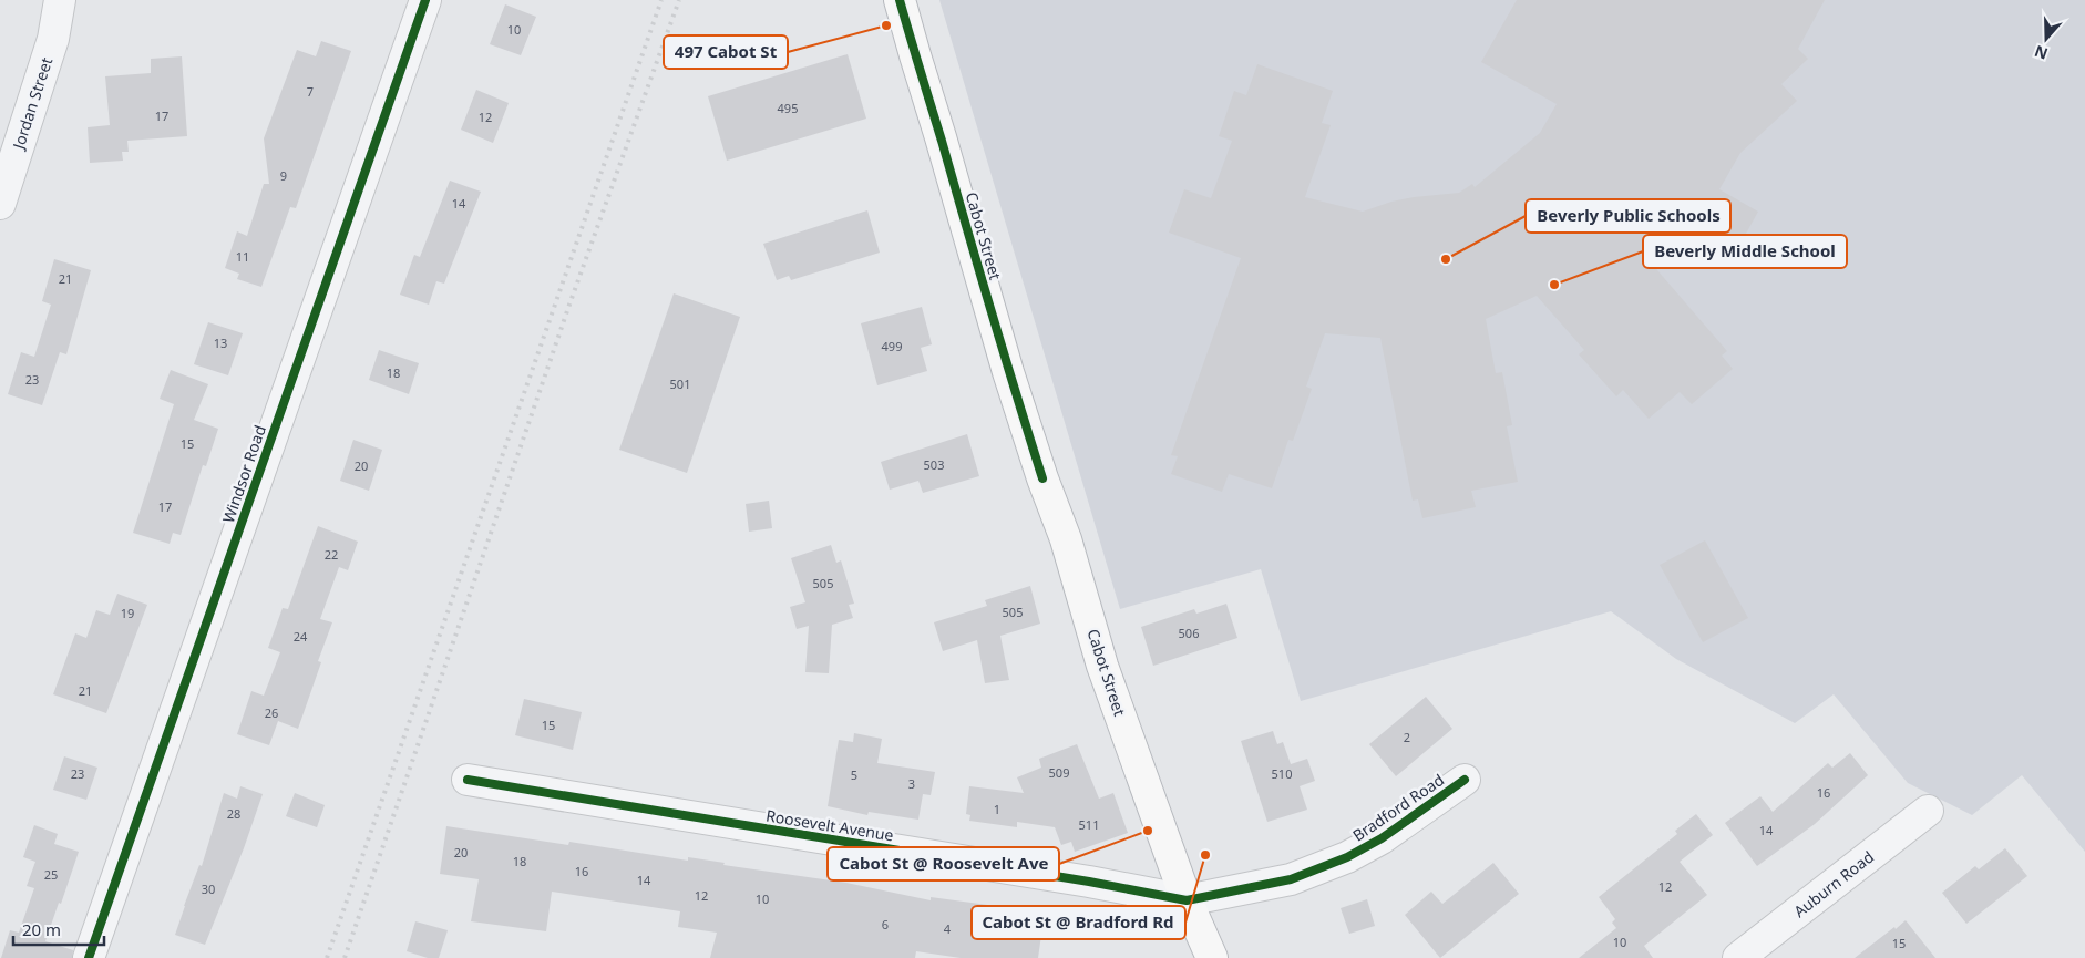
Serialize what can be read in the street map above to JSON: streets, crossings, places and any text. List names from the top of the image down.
{
  "streets": {
    "highway": ["Cabot Street"],
    "street": [
      "Jordan Street",
      "Windsor Road",
      "Bradford Road",
      "Roosevelt Avenue",
      "Auburn Road"
    ]
  },
  "crossings": [
    ["Cabot Street", "Bradford Road"],
    ["Cabot Street", "Roosevelt Avenue"],
    ["Bradford Road", "Roosevelt Avenue"]
  ],
  "places": [
    "497 Cabot St",
    "Beverly Public Schools",
    "Beverly Middle School",
    "Cabot St @ Roosevelt Ave",
    "Cabot St @ Bradford Rd"
  ],
  "house_numbers": [
    "10",
    "7",
    "495",
    "17",
    "12",
    "9",
    "14",
    "11",
    "21",
    "13",
    "499",
    "18",
    "23",
    "501",
    "15",
    "503",
    "20",
    "17",
    "22",
    "505",
    "505",
    "19",
    "506",
    "24",
    "21",
    "26",
    "15",
    "2",
    "509",
    "23",
    "510",
    "5",
    "3",
    "16",
    "1",
    "28",
    "511",
    "14",
    "20",
    "18",
    "16",
    "25",
    "14",
    "12",
    "30",
    "12",
    "10",
    "6",
    "4",
    "10",
    "15"
  ],
  "scale_bar": "20 m",
  "north": "bottom"
}
